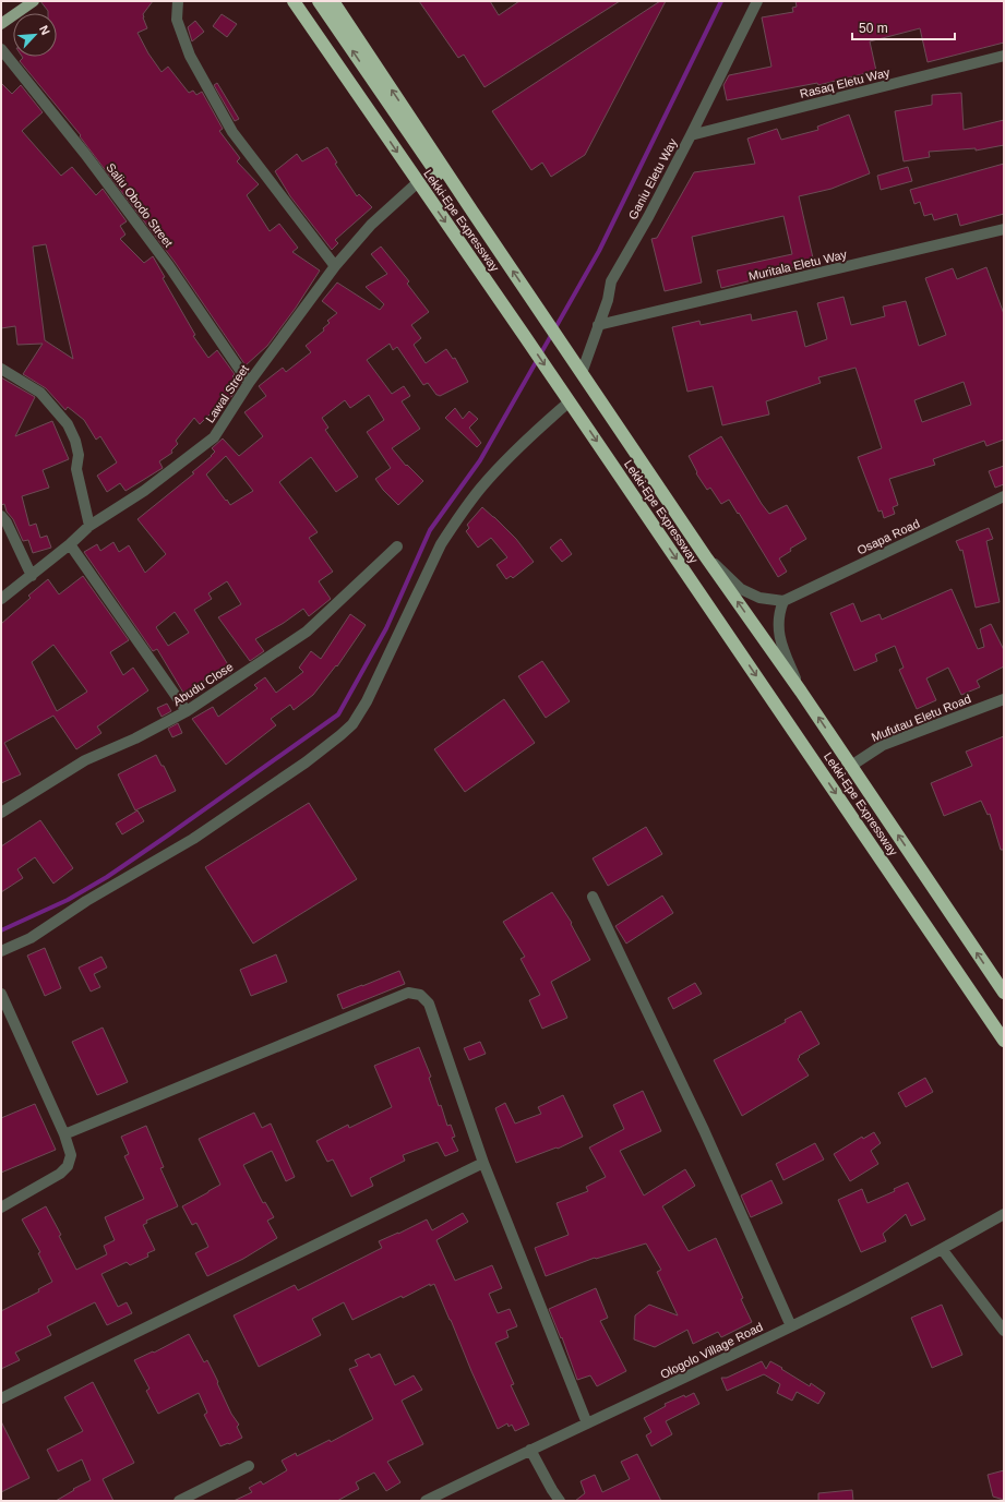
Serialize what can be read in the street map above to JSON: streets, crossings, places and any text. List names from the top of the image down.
{
  "streets": {
    "highway": ["Lekki-Epe Expressway"],
    "street": [
      "Rasaq Eletu Way",
      "Ganiu Eletu Way",
      "Saliu Obodo Street",
      "Muritala Eletu Way",
      "Lawal Street",
      "Osapa Road",
      "Abudu Close",
      "Mufutau Eletu Road",
      "Ologolo Village Road"
    ]
  },
  "crossings": [
    ["Rasaq Eletu Way", "Ganiu Eletu Way"],
    ["Ganiu Eletu Way", "Lekki-Epe Expressway"],
    ["Ganiu Eletu Way", "Muritala Eletu Way"],
    ["Saliu Obodo Street", "Lawal Street"],
    ["Lekki-Epe Expressway", "Lawal Street"],
    ["Lekki-Epe Expressway", "Mufutau Eletu Road"]
  ],
  "scale_bar": "50 m",
  "north": "top right"
}
